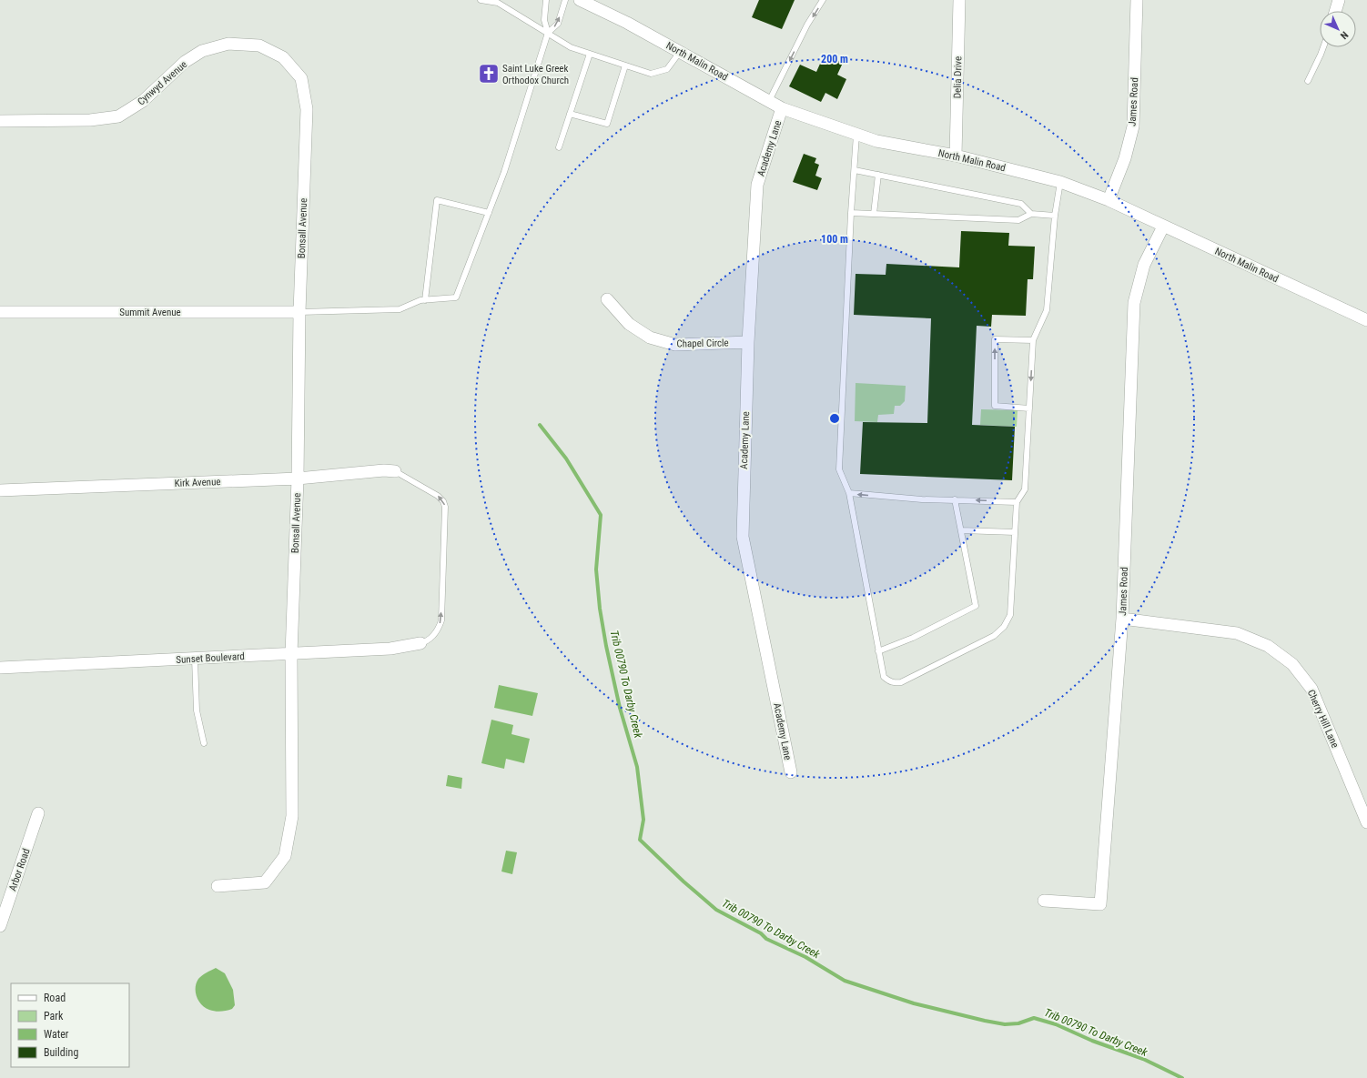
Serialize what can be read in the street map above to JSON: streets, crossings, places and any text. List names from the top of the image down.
{
  "streets": {
    "street": [
      "North Malin Road",
      "Delia Drive",
      "Cynwyd Avenue",
      "James Road",
      "Academy Lane",
      "Bonsall Avenue",
      "Summit Avenue",
      "Chapel Circle",
      "Kirk Avenue",
      "Sunset Boulevard",
      "Cherry Hill Lane",
      "Arbor Road"
    ]
  },
  "crossings": [
    ["North Malin Road", "Delia Drive"],
    ["North Malin Road", "James Road"],
    ["North Malin Road", "Academy Lane"],
    ["Cynwyd Avenue", "Bonsall Avenue"],
    ["James Road", "Cherry Hill Lane"],
    ["Academy Lane", "Chapel Circle"],
    ["Bonsall Avenue", "Summit Avenue"],
    ["Bonsall Avenue", "Kirk Avenue"],
    ["Bonsall Avenue", "Sunset Boulevard"]
  ],
  "water": ["Trib 00790 To Darby Creek"],
  "places": {
    "church": ["Saint Luke Greek Orthodox Church"]
  },
  "legend": [
    "Road",
    "Park",
    "Water",
    "Building"
  ],
  "north": "bottom right",
  "rings": ["200 m", "100 m"]
}
